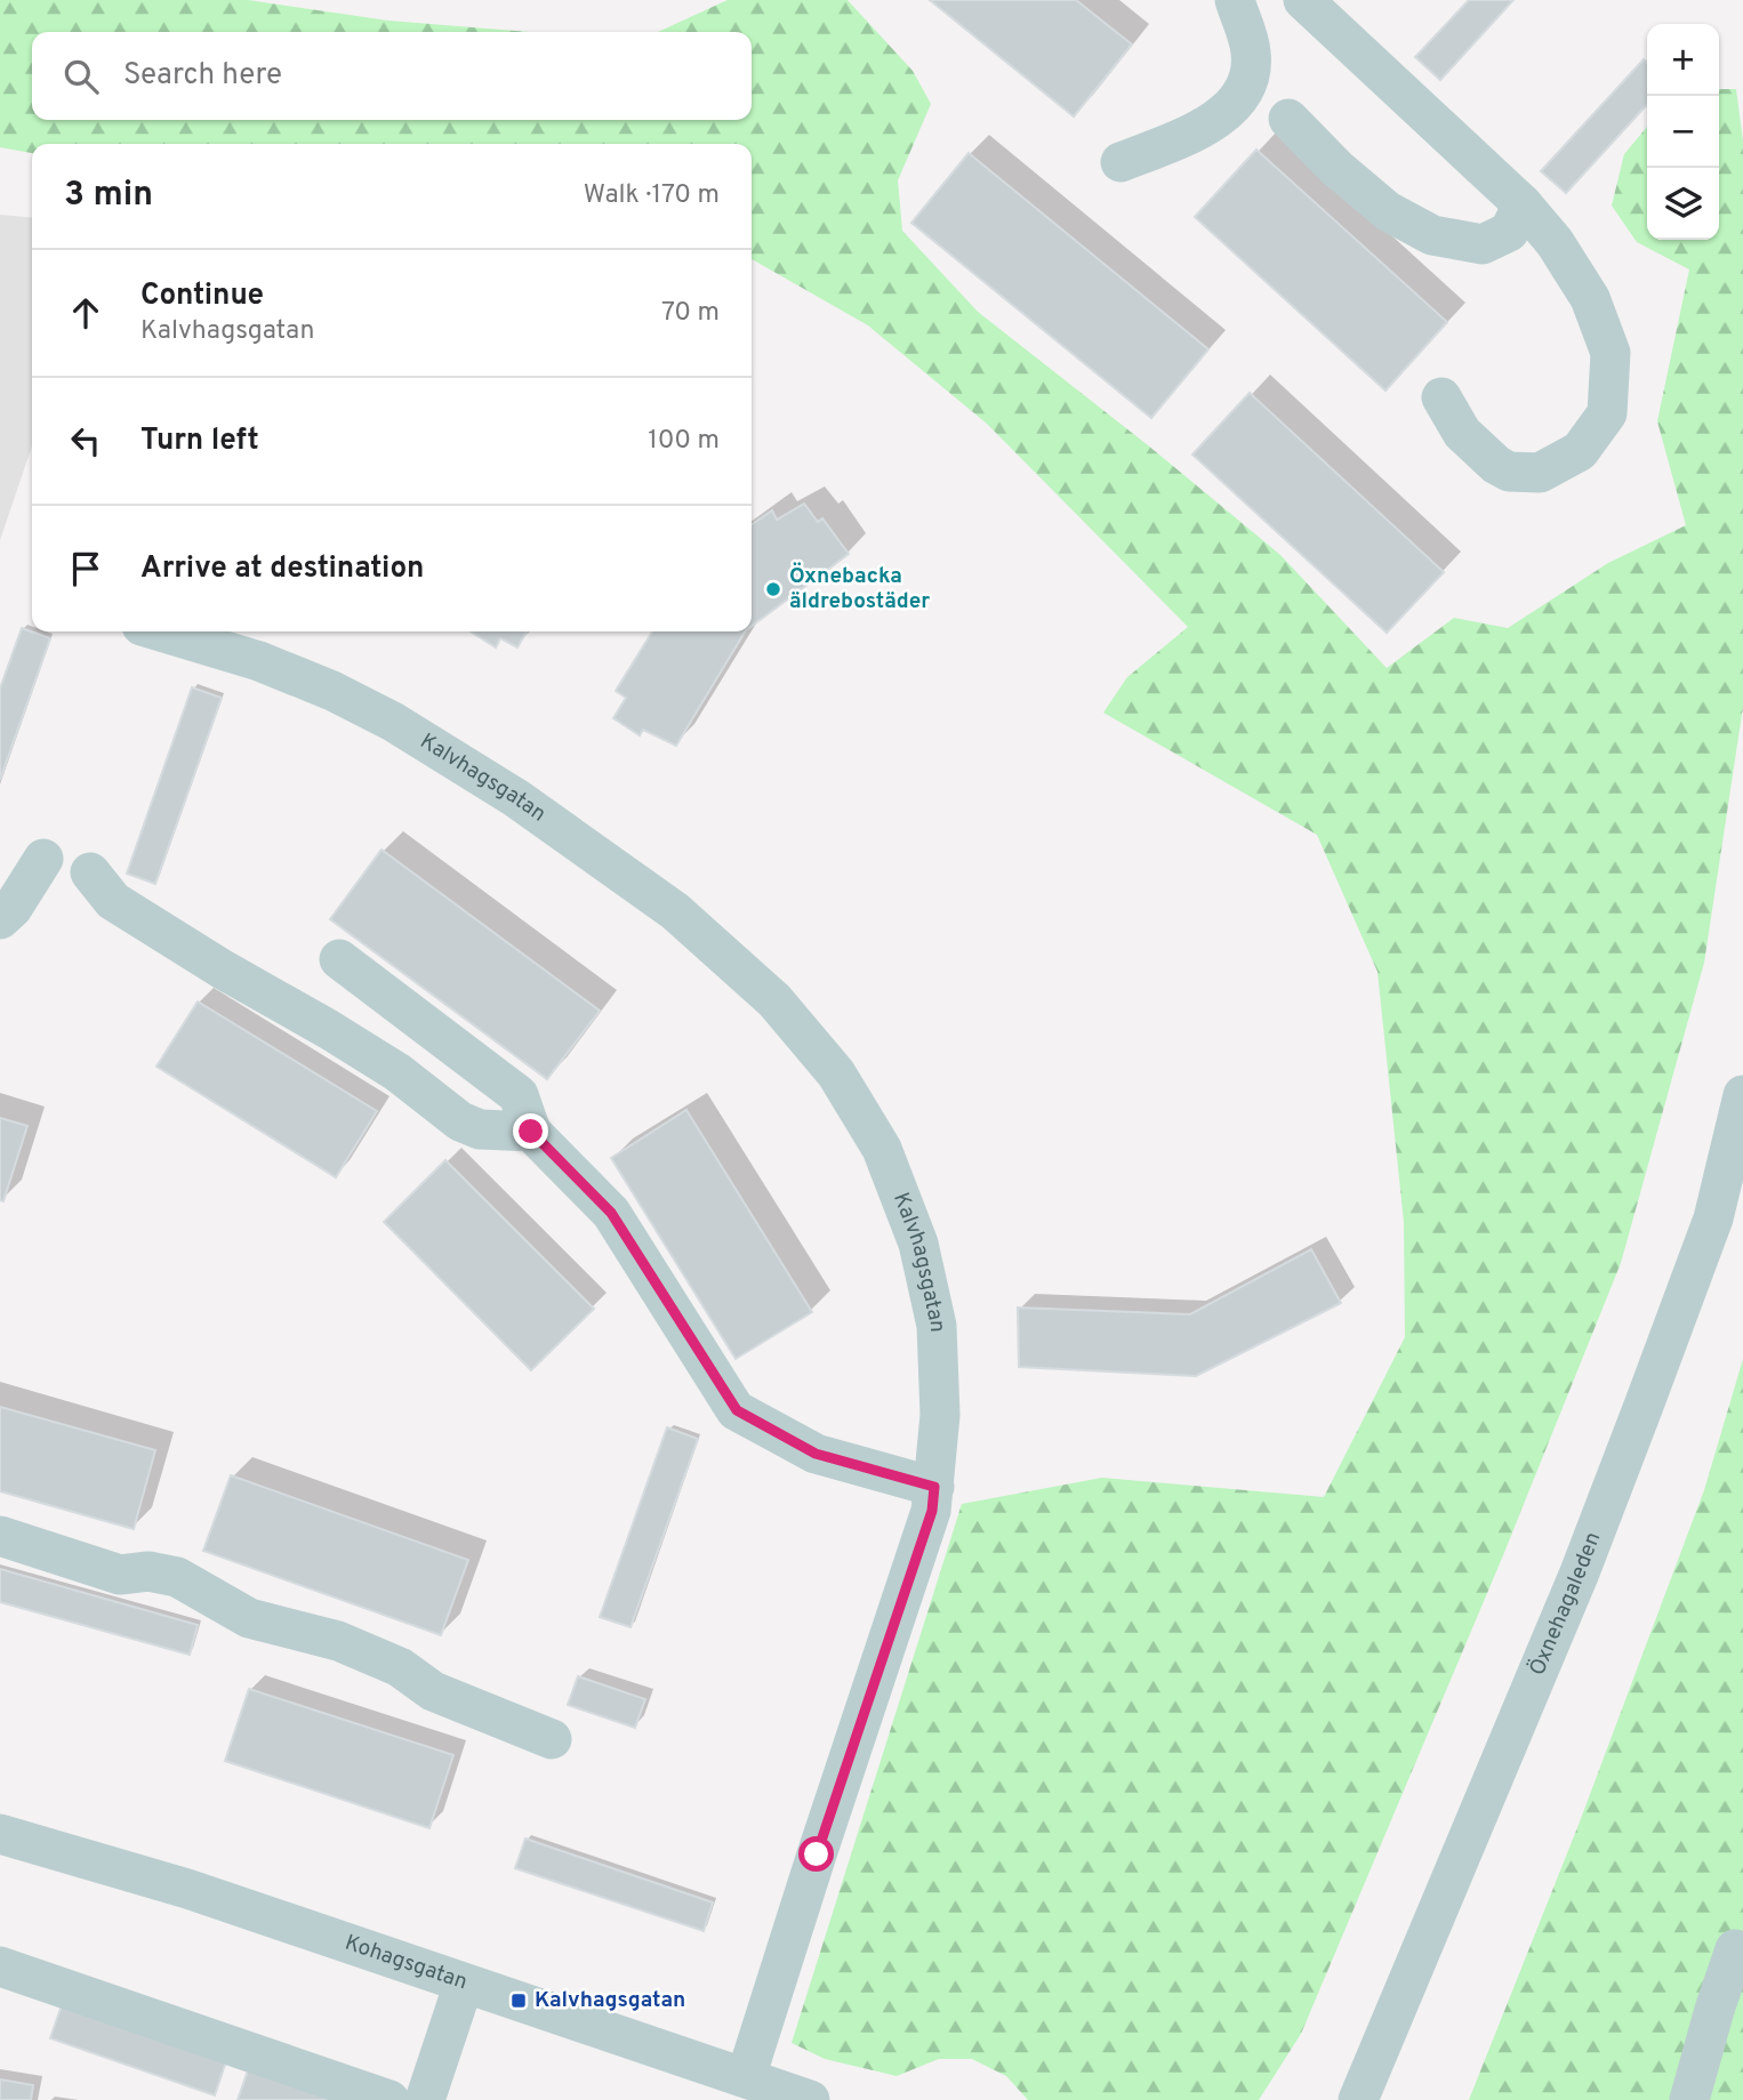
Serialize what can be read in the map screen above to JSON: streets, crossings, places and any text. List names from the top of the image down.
{
  "streets": {
    "street": ["Kalvhagsgatan", "Öxnehagaleden", "Kohagsgatan"]
  },
  "crossings": [
    ["Kalvhagsgatan", "Kohagsgatan"]
  ],
  "places": {
    "other": ["Öxnebacka äldrebostäder"],
    "transit": ["Kalvhagsgatan"]
  },
  "page": {
    "map_buttons": ["+", "−"],
    "search": "Search here",
    "heading": ["3 min", "Walk · 170 m"],
    "list": [
      ["Continue", "Kalvhagsgatan", "70 m"],
      ["Turn left", "100 m"],
      "Arrive at destination"
    ]
  }
}
